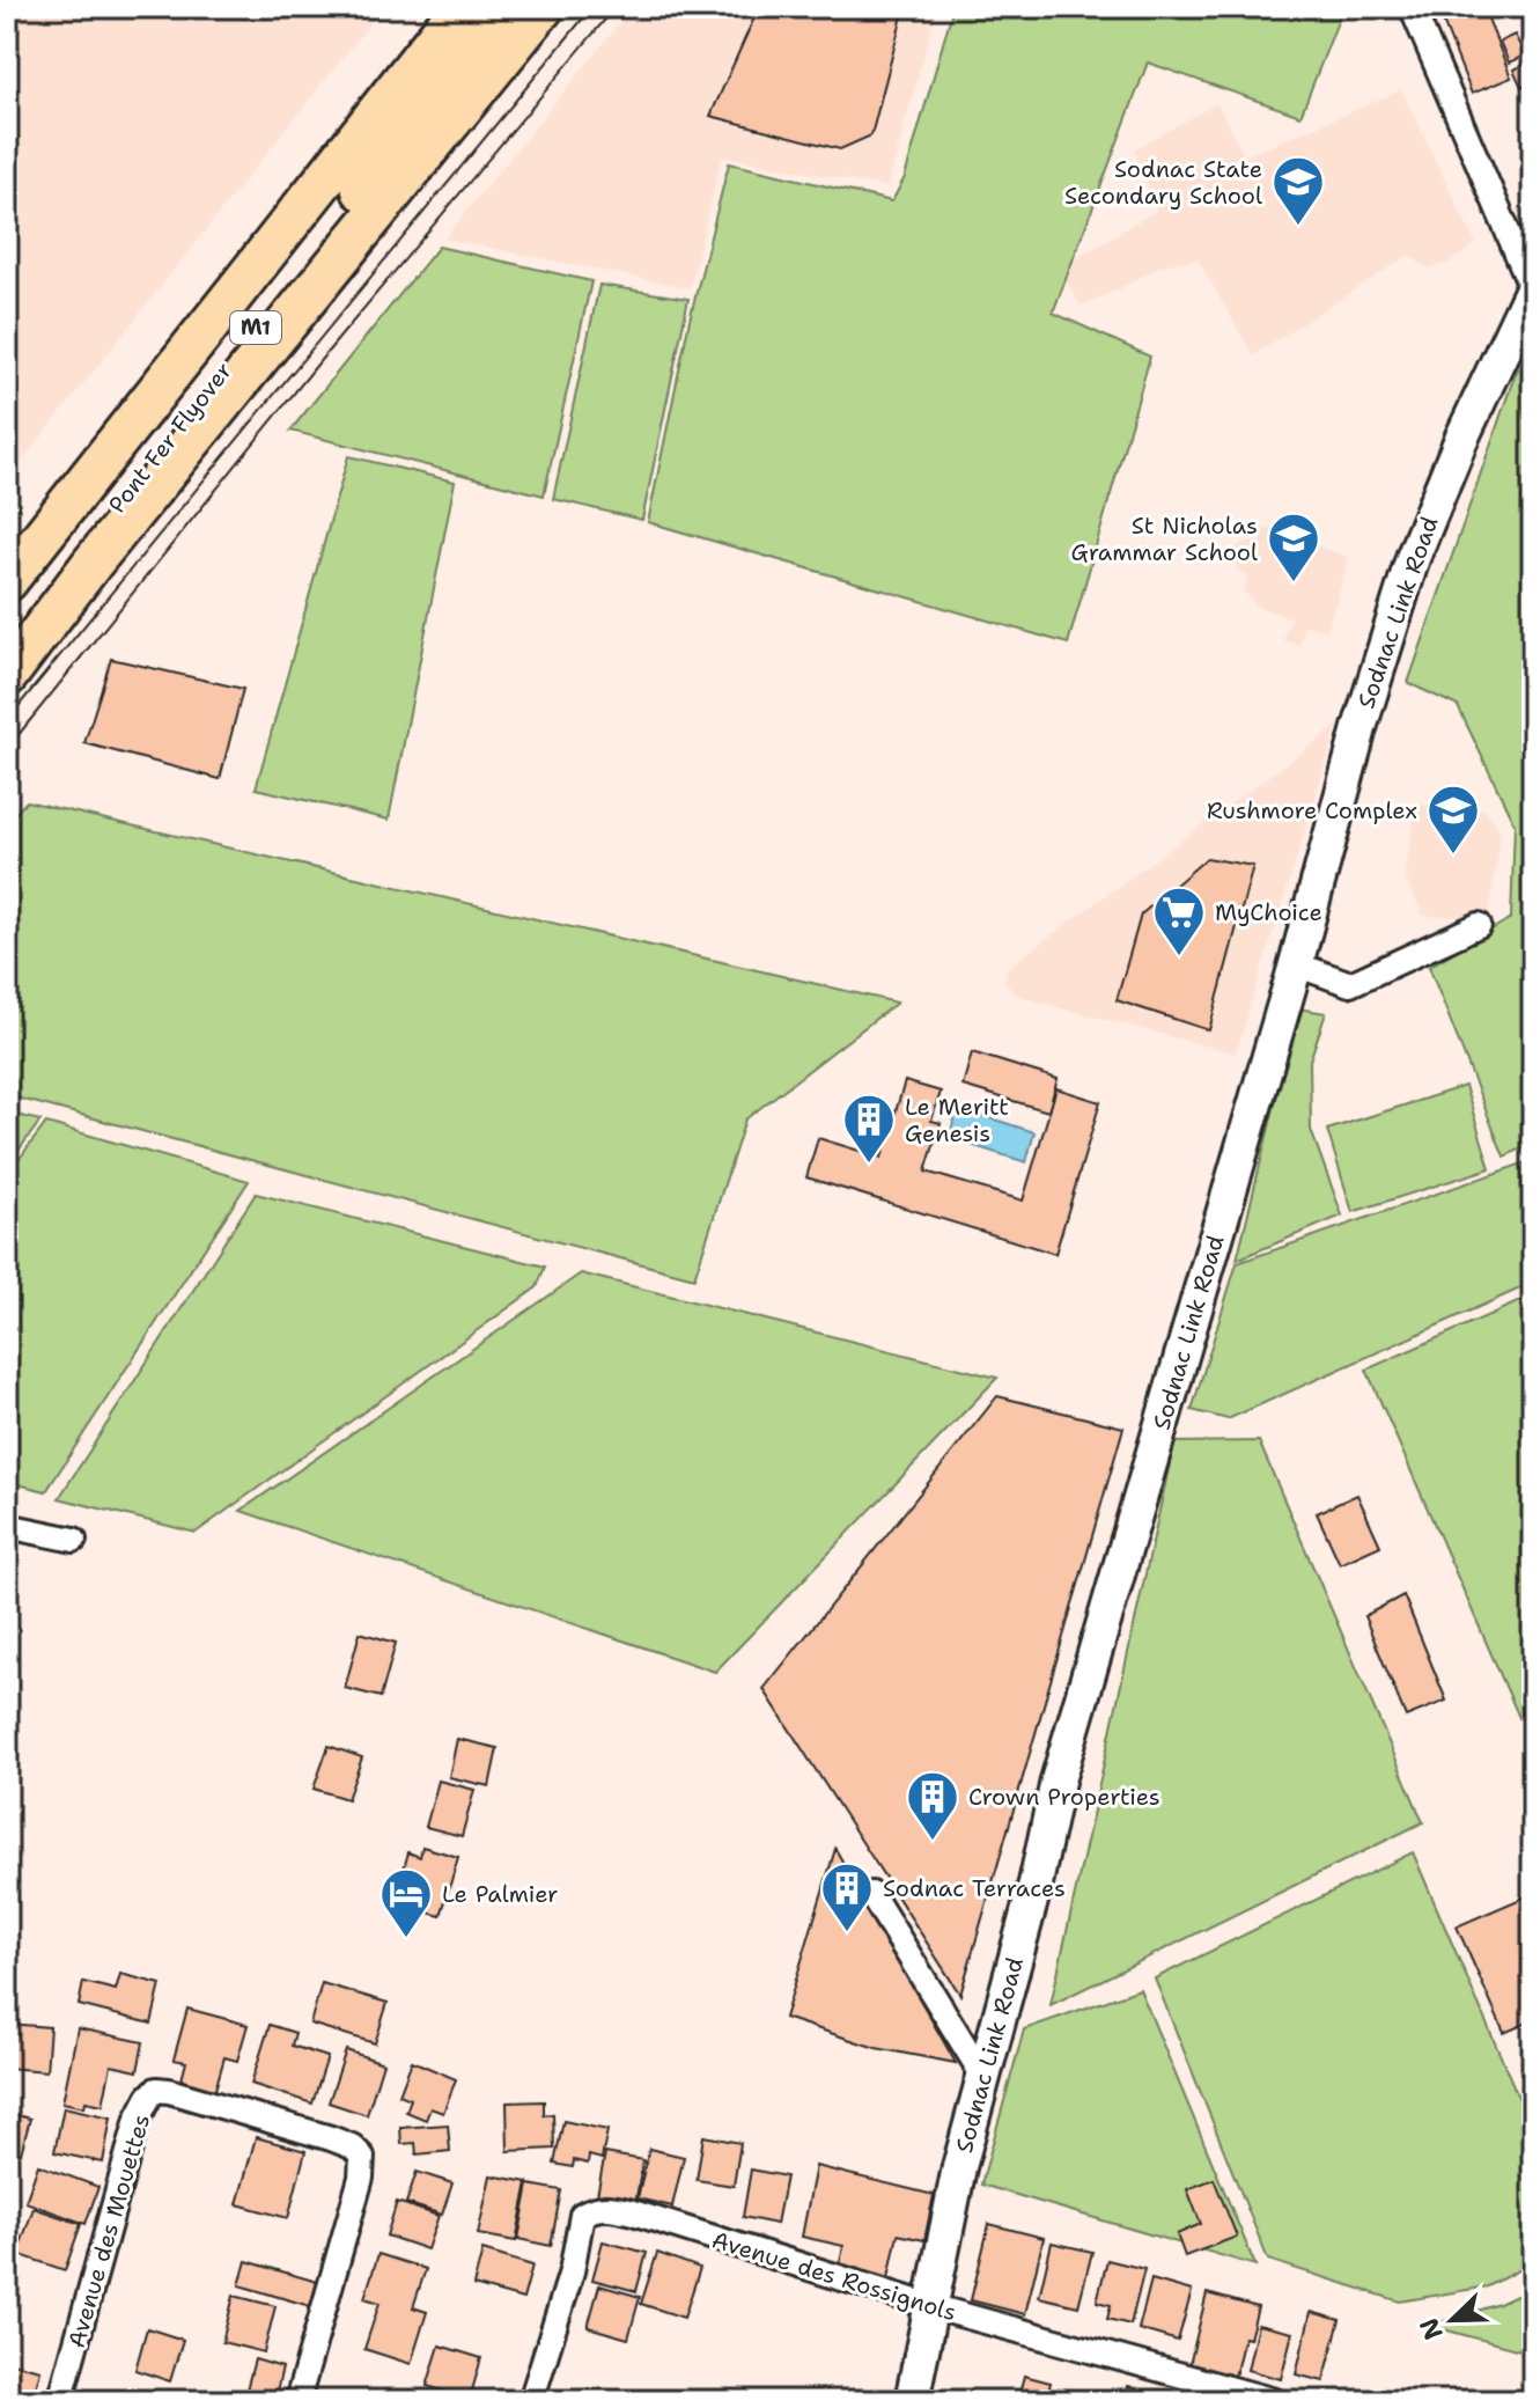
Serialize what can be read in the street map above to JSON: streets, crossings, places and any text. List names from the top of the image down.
{
  "streets": {
    "highway": ["M1", "Pont Fer Flyover"],
    "main road": ["Sodnac Link Road"],
    "street": ["Avenue des Mouettes", "Avenue des Rossignols"]
  },
  "crossings": [
    ["Sodnac Link Road", "Avenue des Rossignols"]
  ],
  "places": {
    "school or university": ["Sodnac State Secondary School", "St Nicholas Grammar School", "Rushmore Complex"],
    "supermarket": ["MyChoice"],
    "building": ["Le Meritt Genesis", "Crown Properties", "Sodnac Terraces"],
    "hotel": ["Le Palmier"]
  },
  "north": "bottom left"
}
